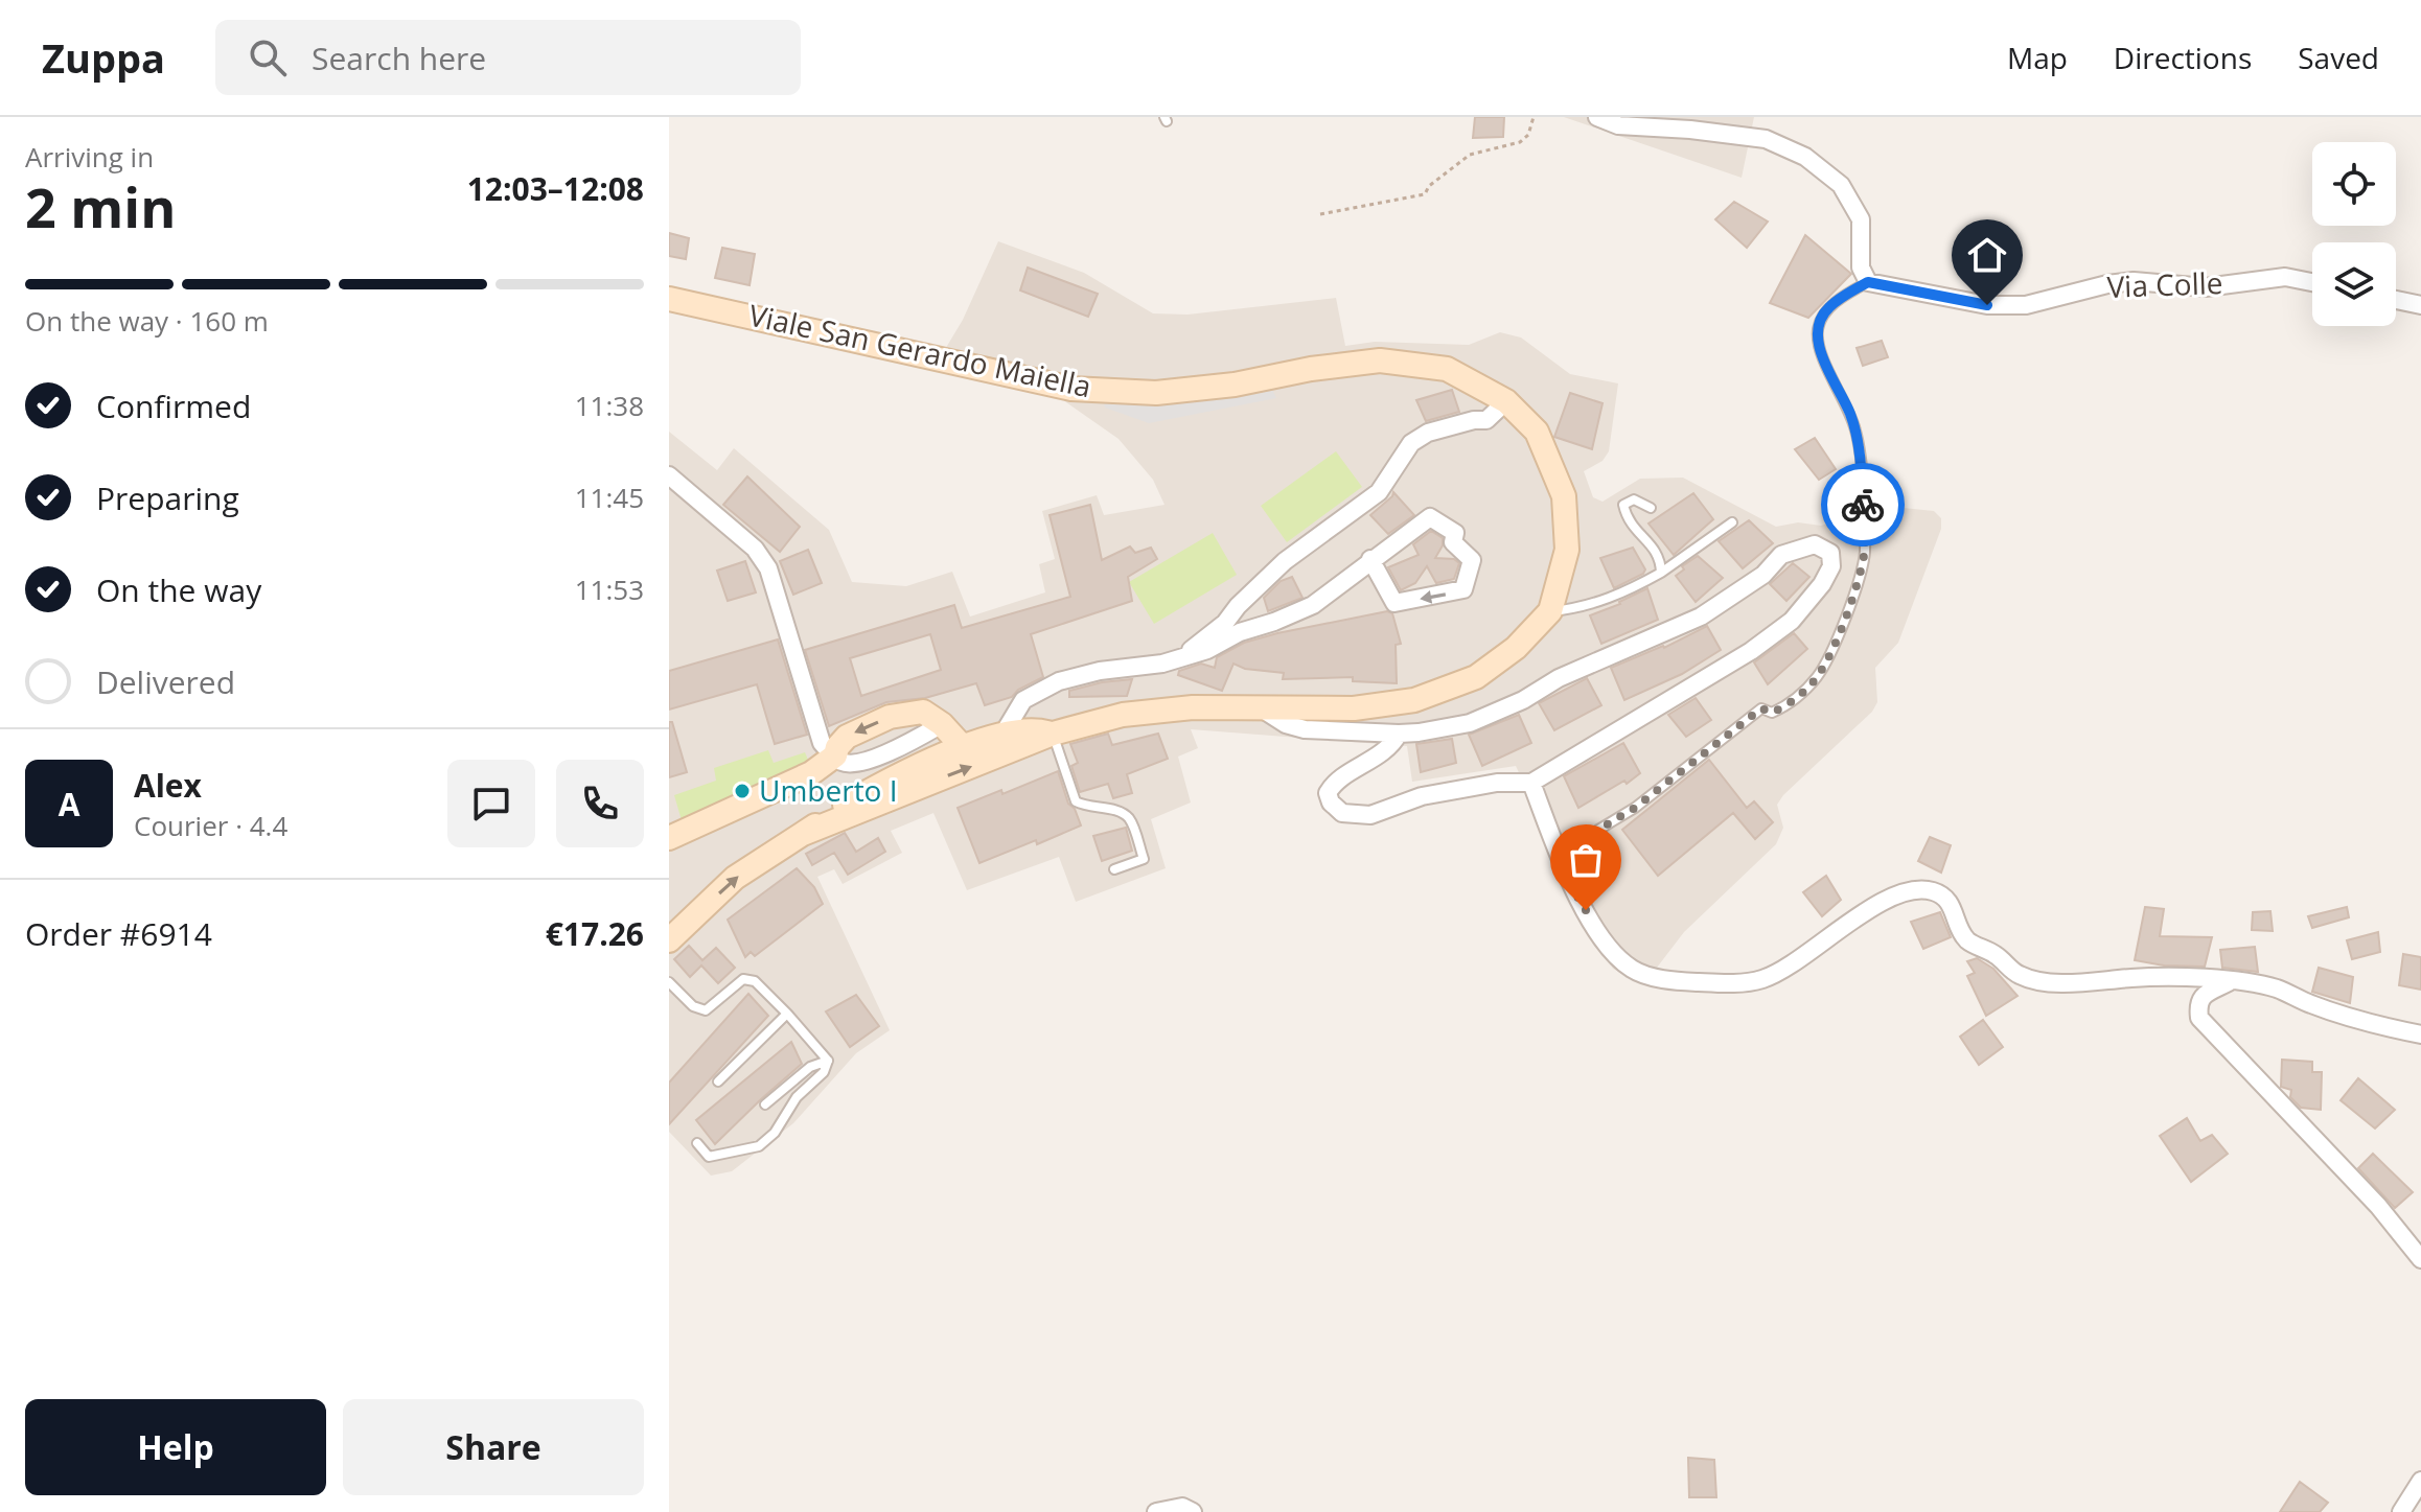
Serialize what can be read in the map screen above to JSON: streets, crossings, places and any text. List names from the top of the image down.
{
  "streets": {
    "main road": ["Viale San Gerardo Maiella"],
    "street": ["Via Colle"]
  },
  "places": ["Umberto I"],
  "page": {
    "header": "Zuppa",
    "search": "Search here",
    "nav": ["Map", "Directions", "Saved"],
    "heading": ["2 min", "Arriving in", "12:03–12:08"],
    "panel": [
      "Alex",
      "Courier · 4.4",
      "Order #6914",
      "€17.26"
    ],
    "bar": "On the way · 160 m",
    "list": [
      ["Confirmed", "11:38"],
      ["Preparing", "11:45"],
      ["On the way", "11:53"],
      "Delivered"
    ],
    "round": "A",
    "buttons": ["Help", "Share"]
  }
}
